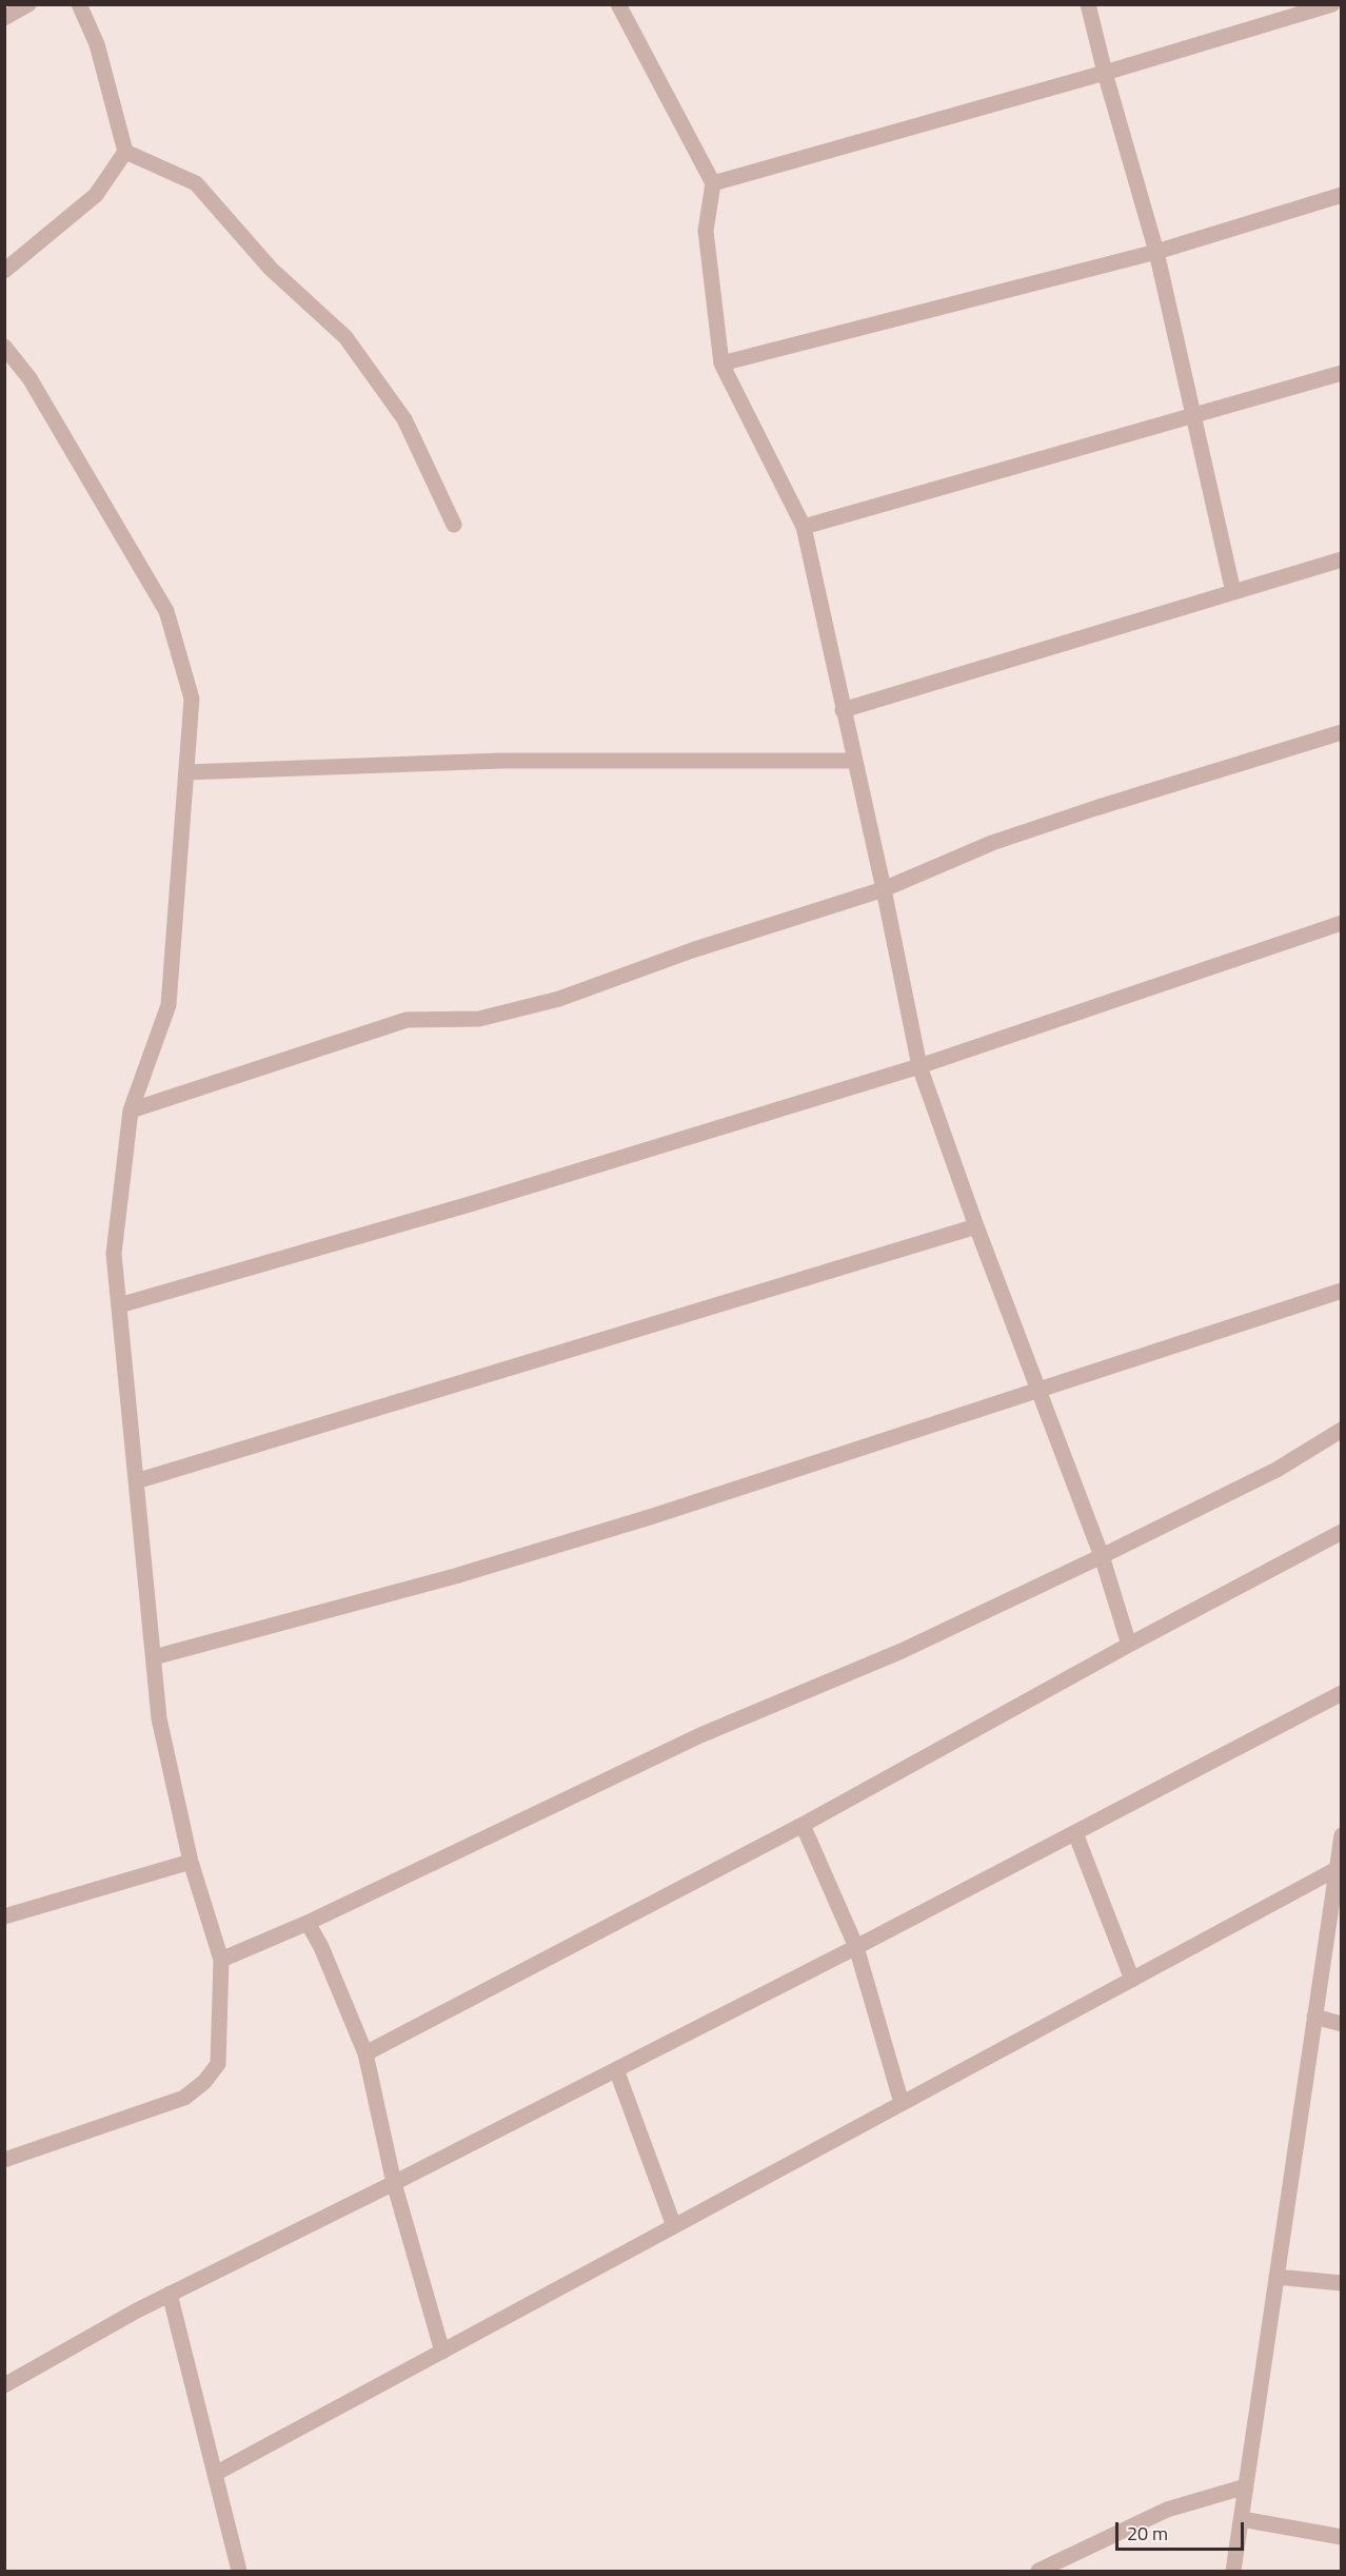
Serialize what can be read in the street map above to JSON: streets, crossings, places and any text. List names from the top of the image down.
{
  "scale_bar": "20 m"
}
